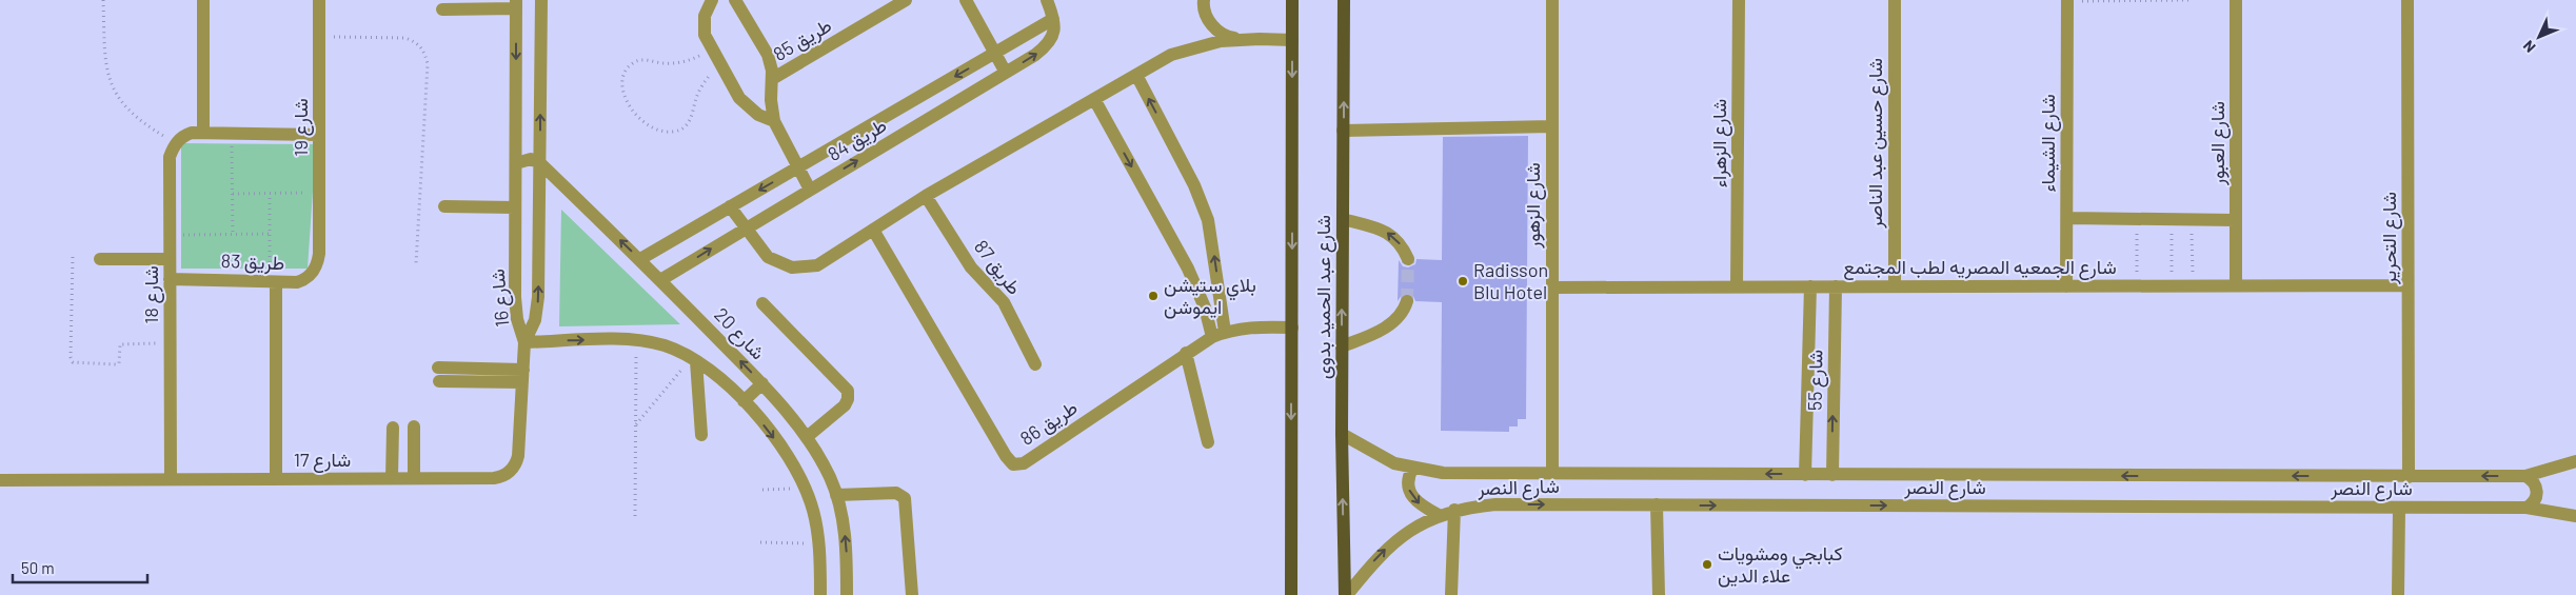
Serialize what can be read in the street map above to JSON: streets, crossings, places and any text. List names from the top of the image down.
{
  "streets": {
    "main road": ["شارع عبد الحميد بدوى"],
    "street": [
      "طريق 85",
      "شارع 19",
      "طريق 84",
      "شارع الزهراء",
      "شارع حسين عبد الناصر",
      "شارع الشيماء",
      "شارع العبور",
      "شارع الزهور",
      "شارع التحرير",
      "طريق 83",
      "طريق 87",
      "شارع الجمعيه المصريه لطب المجتمع",
      "شارع 18",
      "شارع 16",
      "شارع 20",
      "شارع 55",
      "طريق 86",
      "شارع 17",
      "شارع النصر"
    ]
  },
  "crossings": [
    ["شارع 19", "طريق 83"],
    ["طريق 84", "شارع 20"],
    ["شارع الزهراء", "شارع الجمعيه المصريه لطب المجتمع"],
    ["شارع حسين عبد الناصر", "شارع الجمعيه المصريه لطب المجتمع"],
    ["شارع الشيماء", "شارع الجمعيه المصريه لطب المجتمع"],
    ["شارع العبور", "شارع الجمعيه المصريه لطب المجتمع"],
    ["شارع الزهور", "شارع الجمعيه المصريه لطب المجتمع"],
    ["شارع الزهور", "شارع النصر"],
    ["شارع التحرير", "شارع الجمعيه المصريه لطب المجتمع"],
    ["شارع التحرير", "شارع النصر"],
    ["طريق 83", "شارع 18"],
    ["شارع الجمعيه المصريه لطب المجتمع", "شارع 55"],
    ["شارع 18", "شارع 17"],
    ["شارع عبد الحميد بدوى", "طريق 86"],
    ["شارع عبد الحميد بدوى", "شارع النصر"],
    ["شارع 16", "شارع 20"],
    ["شارع 16", "شارع 17"],
    ["شارع 55", "شارع النصر"]
  ],
  "places": ["Radisson Blu Hotel", "بلاي ستيشن ايموشن", "كبابجي ومشويات علاء الدين"],
  "scale_bar": "50 m",
  "north": "bottom left"
}
